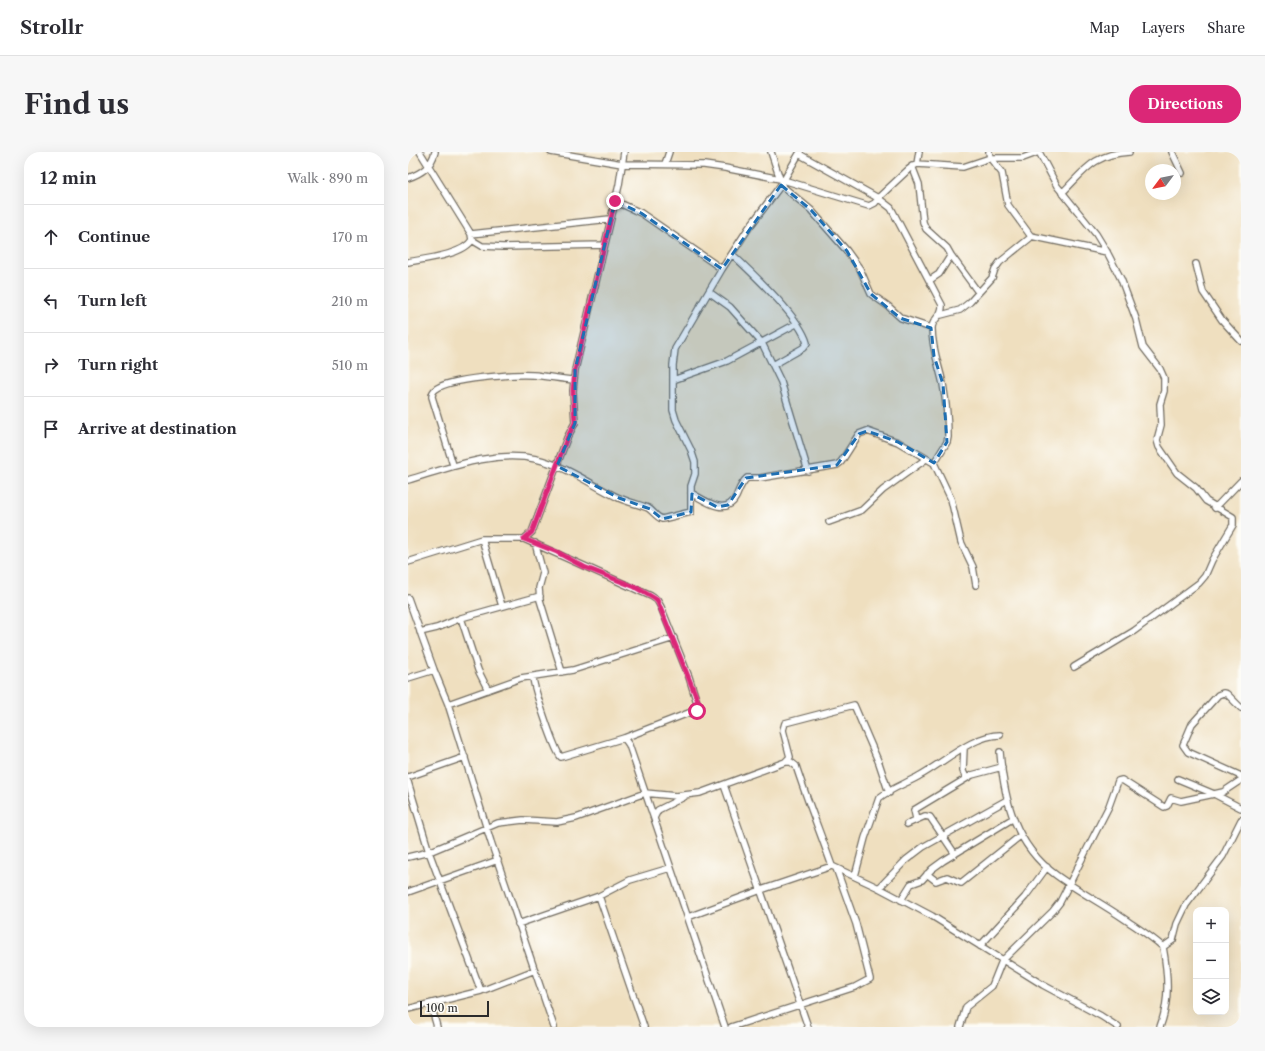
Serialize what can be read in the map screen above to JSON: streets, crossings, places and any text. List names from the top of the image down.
{
  "scale_bar": "100 m",
  "north": "bottom left",
  "page": {
    "header": "Strollr",
    "nav": ["Map", "Layers", "Share"],
    "buttons": "Directions",
    "title": "Find us",
    "heading": ["12 min", "Walk · 890 m"],
    "list": [
      ["Continue", "170 m"],
      ["Turn left", "210 m"],
      ["Turn right", "510 m"],
      "Arrive at destination"
    ],
    "map_buttons": ["+", "−"],
    "scale": "100 m"
  }
}
